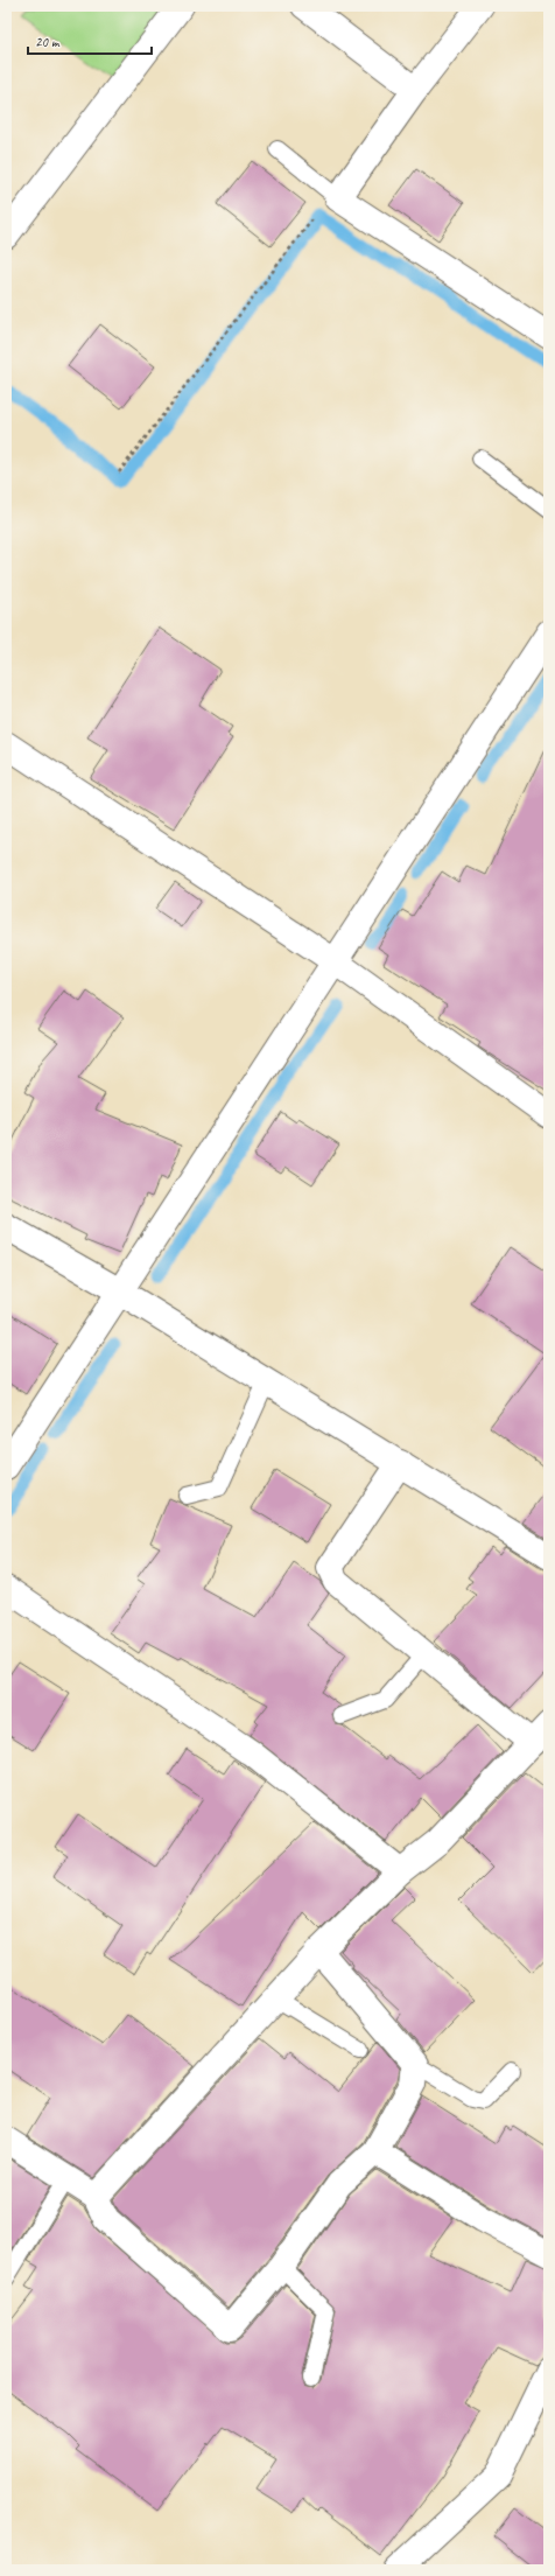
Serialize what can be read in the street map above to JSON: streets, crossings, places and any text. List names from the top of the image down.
{
  "scale_bar": "20 m"
}
